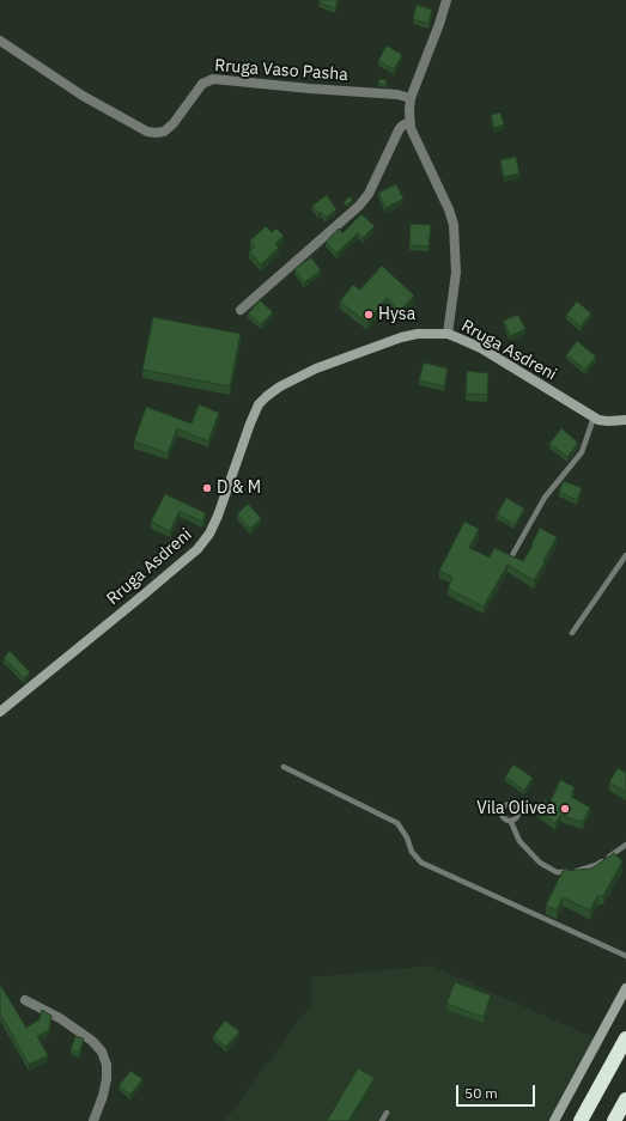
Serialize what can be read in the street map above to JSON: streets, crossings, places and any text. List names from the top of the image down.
{
  "streets": {
    "street": ["Rruga Vaso Pasha", "Rruga Asdreni"]
  },
  "places": ["Hysa", "D & M", "Vila Olivea"],
  "scale_bar": "50 m"
}
